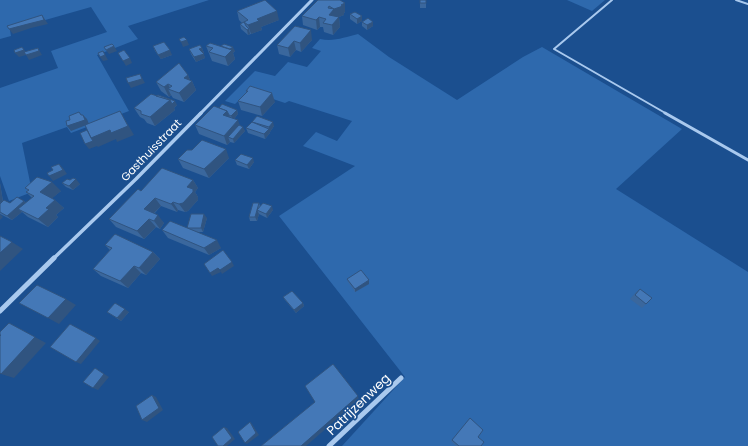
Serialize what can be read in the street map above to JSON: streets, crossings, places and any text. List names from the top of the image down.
{
  "streets": {
    "street": ["Gasthuisstraat", "Patrijzenweg"]
  }
}
